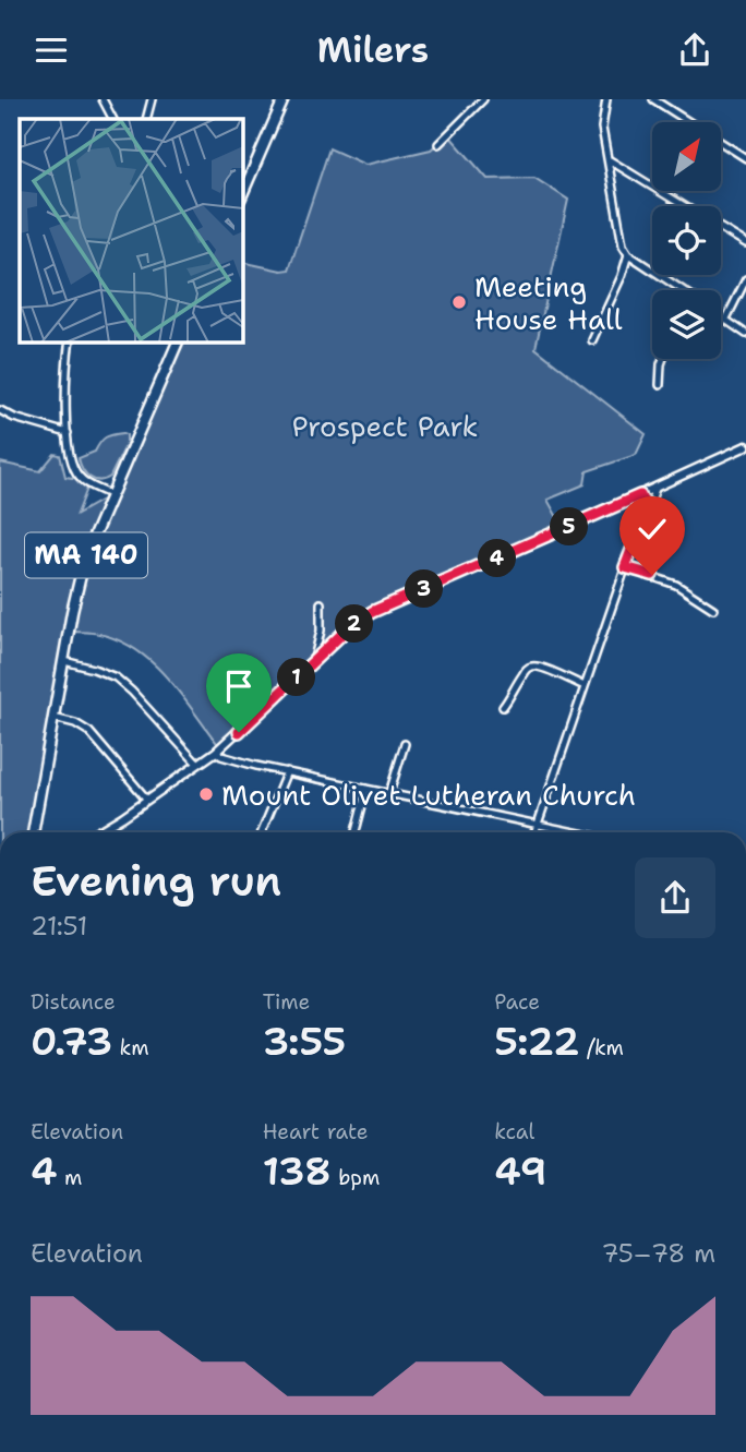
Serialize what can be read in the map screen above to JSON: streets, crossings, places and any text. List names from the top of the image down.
{
  "streets": {
    "main road": ["MA 140"]
  },
  "parks": ["Prospect Park"],
  "places": ["Meeting House Hall", "Mount Olivet Lutheran Church"],
  "north": "top right",
  "page": {
    "header": "Milers",
    "pins": [
      "5",
      "4",
      "3",
      "2",
      "1"
    ],
    "heading": ["Evening run", "21:51"],
    "stats": [
      ["Distance", "0.73 km"],
      ["Time", "3:55"],
      ["Pace", "5:22 /km"],
      ["Elevation", "4 m"],
      ["Heart rate", "138 bpm"],
      ["kcal", "49"]
    ],
    "chart": ["Elevation", "75–78 m"]
  }
}
